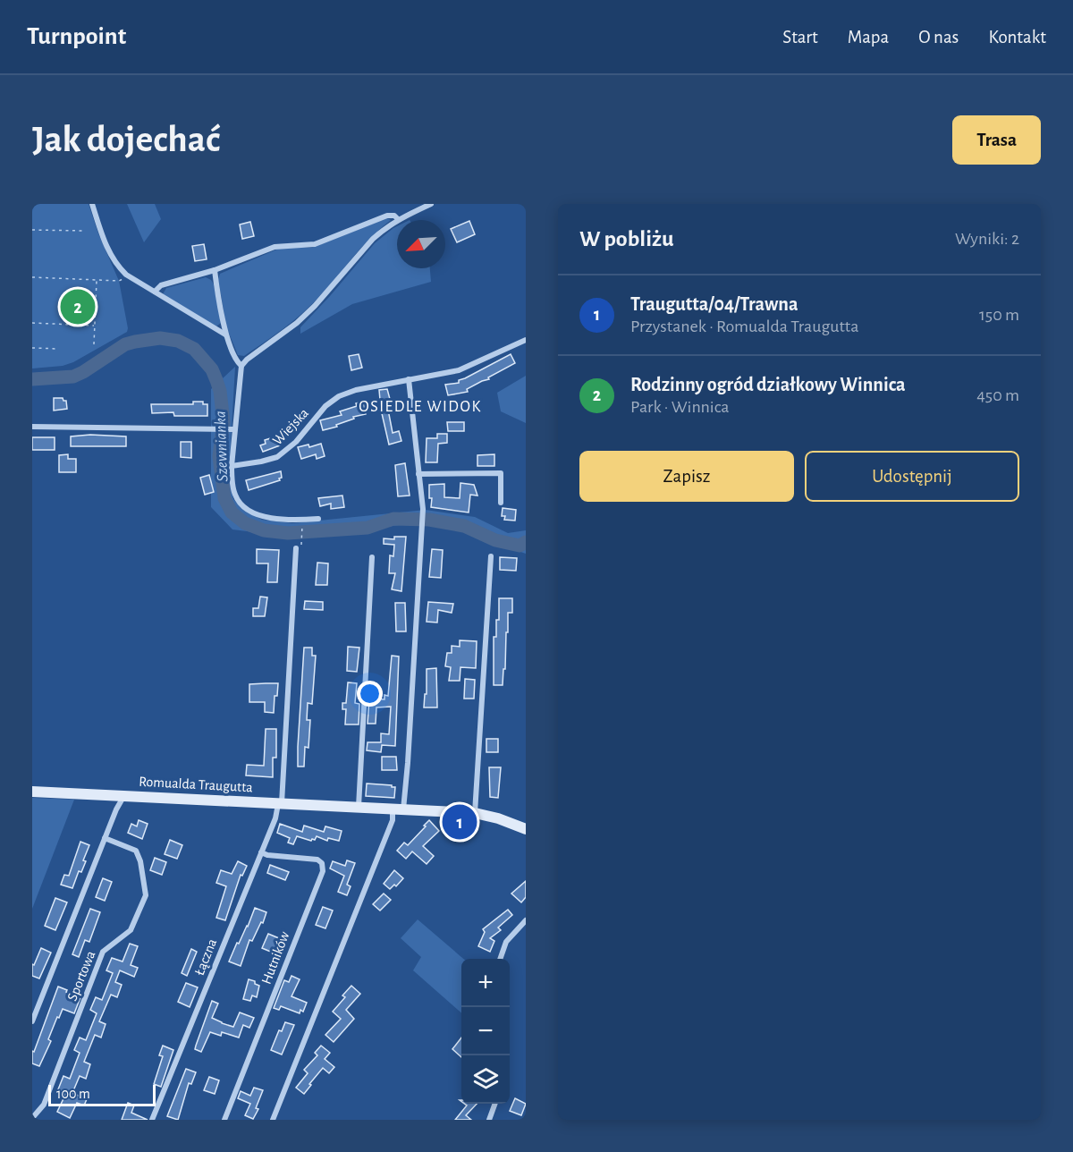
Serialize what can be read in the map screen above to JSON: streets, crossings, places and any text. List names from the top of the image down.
{
  "streets": {
    "main road": ["Romualda Traugutta"],
    "street": [
      "Wiejska",
      "Łączna",
      "Hutników",
      "Sportowa"
    ]
  },
  "crossings": [
    ["Romualda Traugutta", "Łączna"],
    ["Łączna", "Hutników"]
  ],
  "districts": ["OSIEDLE WIDOK"],
  "water": ["Szewnianka"],
  "scale_bar": "100 m",
  "north": "bottom left",
  "page": {
    "header": "Turnpoint",
    "nav": [
      "Start",
      "Mapa",
      "O nas",
      "Kontakt"
    ],
    "buttons": [
      "Trasa",
      ["Zapisz", "Udostępnij"]
    ],
    "title": "Jak dojechać",
    "heading": ["W pobliżu", "Wyniki: 2"],
    "list": [
      {
        "mark": "1",
        "name": "Traugutta/04/Trawna",
        "note": "Przystanek · Romualda Traugutta",
        "value": "150 m"
      },
      {
        "mark": "2",
        "name": "Rodzinny ogród działkowy Winnica",
        "note": "Park · Winnica",
        "value": "450 m"
      }
    ],
    "pins": ["2", "1"],
    "map_buttons": ["+", "−"],
    "scale": "100 m"
  }
}
